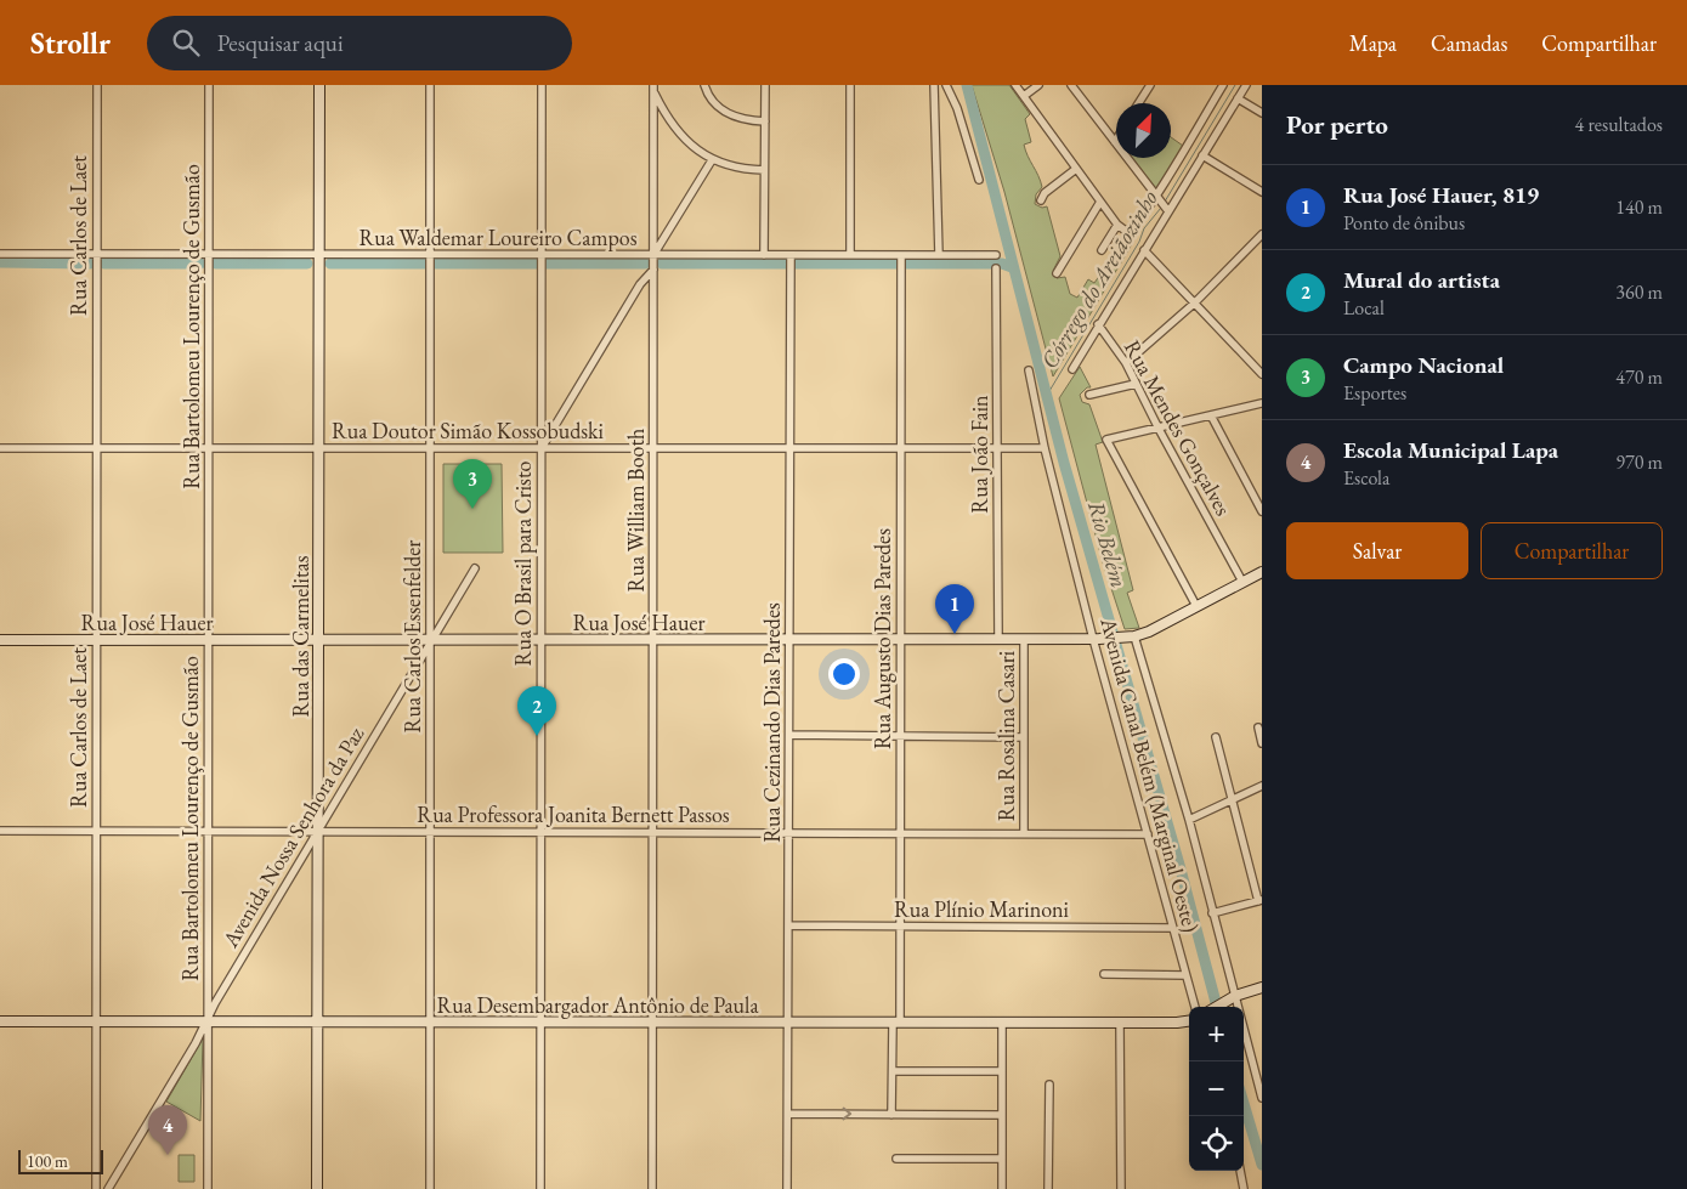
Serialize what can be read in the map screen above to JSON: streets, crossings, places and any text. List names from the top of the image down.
{
  "streets": {
    "main road": ["Rua José Hauer", "Rua das Carmelitas", "Rua Desembargador Antônio de Paula"],
    "street": [
      "Rua Carlos de Laet",
      "Rua Waldemar Loureiro Campos",
      "Rua Bartolomeu Lourenço de Gusmão",
      "Rua Mendes Gonçalves",
      "Rua Doutor Simão Kossobudski",
      "Rua João Fain",
      "Rua William Booth",
      "Rua O Brasil para Cristo",
      "Rua Carlos Essenfelder",
      "Rua Augusto Dias Paredes",
      "Rua Cezinando Dias Paredes",
      "Rua Rosalina Casari",
      "Avenida Canal Belém (Marginal Oeste)",
      "Rua Professora Joanita Bernett Passos",
      "Avenida Nossa Senhora da Paz",
      "Rua Plínio Marinoni"
    ]
  },
  "crossings": [
    ["Rua Carlos de Laet", "Rua Waldemar Loureiro Campos"],
    ["Rua Carlos de Laet", "Rua Doutor Simão Kossobudski"],
    ["Rua Carlos de Laet", "Rua José Hauer"],
    ["Rua Carlos de Laet", "Rua Professora Joanita Bernett Passos"],
    ["Rua Carlos de Laet", "Rua Desembargador Antônio de Paula"],
    ["Rua Waldemar Loureiro Campos", "Rua Bartolomeu Lourenço de Gusmão"],
    ["Rua Waldemar Loureiro Campos", "Rua William Booth"],
    ["Rua Waldemar Loureiro Campos", "Rua O Brasil para Cristo"],
    ["Rua Waldemar Loureiro Campos", "Rua das Carmelitas"],
    ["Rua Waldemar Loureiro Campos", "Rua Carlos Essenfelder"],
    ["Rua Waldemar Loureiro Campos", "Rua Augusto Dias Paredes"],
    ["Rua Waldemar Loureiro Campos", "Rua Cezinando Dias Paredes"],
    ["Rua Bartolomeu Lourenço de Gusmão", "Rua Doutor Simão Kossobudski"],
    ["Rua Bartolomeu Lourenço de Gusmão", "Rua José Hauer"],
    ["Rua Bartolomeu Lourenço de Gusmão", "Rua Professora Joanita Bernett Passos"],
    ["Rua Bartolomeu Lourenço de Gusmão", "Avenida Nossa Senhora da Paz"],
    ["Rua Bartolomeu Lourenço de Gusmão", "Rua Desembargador Antônio de Paula"],
    ["Rua Mendes Gonçalves", "Rua José Hauer"],
    ["Rua Doutor Simão Kossobudski", "Rua João Fain"],
    ["Rua Doutor Simão Kossobudski", "Rua William Booth"],
    ["Rua Doutor Simão Kossobudski", "Rua O Brasil para Cristo"],
    ["Rua Doutor Simão Kossobudski", "Rua das Carmelitas"],
    ["Rua Doutor Simão Kossobudski", "Rua Carlos Essenfelder"],
    ["Rua Doutor Simão Kossobudski", "Rua Augusto Dias Paredes"],
    ["Rua Doutor Simão Kossobudski", "Rua Cezinando Dias Paredes"],
    ["Rua Doutor Simão Kossobudski", "Avenida Canal Belém (Marginal Oeste)"],
    ["Rua João Fain", "Rua José Hauer"],
    ["Rua William Booth", "Rua José Hauer"],
    ["Rua William Booth", "Rua Professora Joanita Bernett Passos"],
    ["Rua William Booth", "Rua Desembargador Antônio de Paula"],
    ["Rua O Brasil para Cristo", "Rua José Hauer"],
    ["Rua O Brasil para Cristo", "Rua Professora Joanita Bernett Passos"],
    ["Rua O Brasil para Cristo", "Rua Desembargador Antônio de Paula"],
    ["Rua José Hauer", "Rua das Carmelitas"],
    ["Rua José Hauer", "Rua Carlos Essenfelder"],
    ["Rua José Hauer", "Rua Augusto Dias Paredes"],
    ["Rua José Hauer", "Rua Cezinando Dias Paredes"],
    ["Rua José Hauer", "Rua Rosalina Casari"],
    ["Rua José Hauer", "Avenida Canal Belém (Marginal Oeste)"],
    ["Rua José Hauer", "Avenida Nossa Senhora da Paz"],
    ["Rua das Carmelitas", "Rua Professora Joanita Bernett Passos"],
    ["Rua das Carmelitas", "Avenida Nossa Senhora da Paz"],
    ["Rua das Carmelitas", "Rua Desembargador Antônio de Paula"],
    ["Rua Carlos Essenfelder", "Rua Professora Joanita Bernett Passos"],
    ["Rua Carlos Essenfelder", "Avenida Nossa Senhora da Paz"],
    ["Rua Carlos Essenfelder", "Rua Desembargador Antônio de Paula"],
    ["Rua Augusto Dias Paredes", "Rua Professora Joanita Bernett Passos"],
    ["Rua Augusto Dias Paredes", "Rua Plínio Marinoni"],
    ["Rua Augusto Dias Paredes", "Rua Desembargador Antônio de Paula"],
    ["Rua Cezinando Dias Paredes", "Rua Professora Joanita Bernett Passos"],
    ["Rua Cezinando Dias Paredes", "Rua Plínio Marinoni"],
    ["Rua Cezinando Dias Paredes", "Rua Desembargador Antônio de Paula"],
    ["Rua Rosalina Casari", "Rua Professora Joanita Bernett Passos"],
    ["Avenida Canal Belém (Marginal Oeste)", "Rua Professora Joanita Bernett Passos"],
    ["Avenida Canal Belém (Marginal Oeste)", "Rua Plínio Marinoni"],
    ["Rua Professora Joanita Bernett Passos", "Avenida Nossa Senhora da Paz"],
    ["Avenida Nossa Senhora da Paz", "Rua Desembargador Antônio de Paula"]
  ],
  "water": ["Córrego do Areiãozinho", "Rio Belém"],
  "scale_bar": "100 m",
  "north": "top right",
  "page": {
    "header": "Strollr",
    "search": "Pesquisar aqui",
    "nav": ["Mapa", "Camadas", "Compartilhar"],
    "heading": ["Por perto", "4 resultados"],
    "list": [
      {
        "mark": "1",
        "name": "Rua José Hauer, 819",
        "note": "Ponto de ônibus",
        "value": "140 m"
      },
      {
        "mark": "2",
        "name": "Mural do artista",
        "note": "Local",
        "value": "360 m"
      },
      {
        "mark": "3",
        "name": "Campo Nacional",
        "note": "Esportes",
        "value": "470 m"
      },
      {
        "mark": "4",
        "name": "Escola Municipal Lapa",
        "note": "Escola",
        "value": "970 m"
      }
    ],
    "pins": [
      "3",
      "1",
      "2",
      "4"
    ],
    "buttons": ["Salvar", "Compartilhar"],
    "map_buttons": ["+", "−"],
    "scale": "100 m"
  }
}
